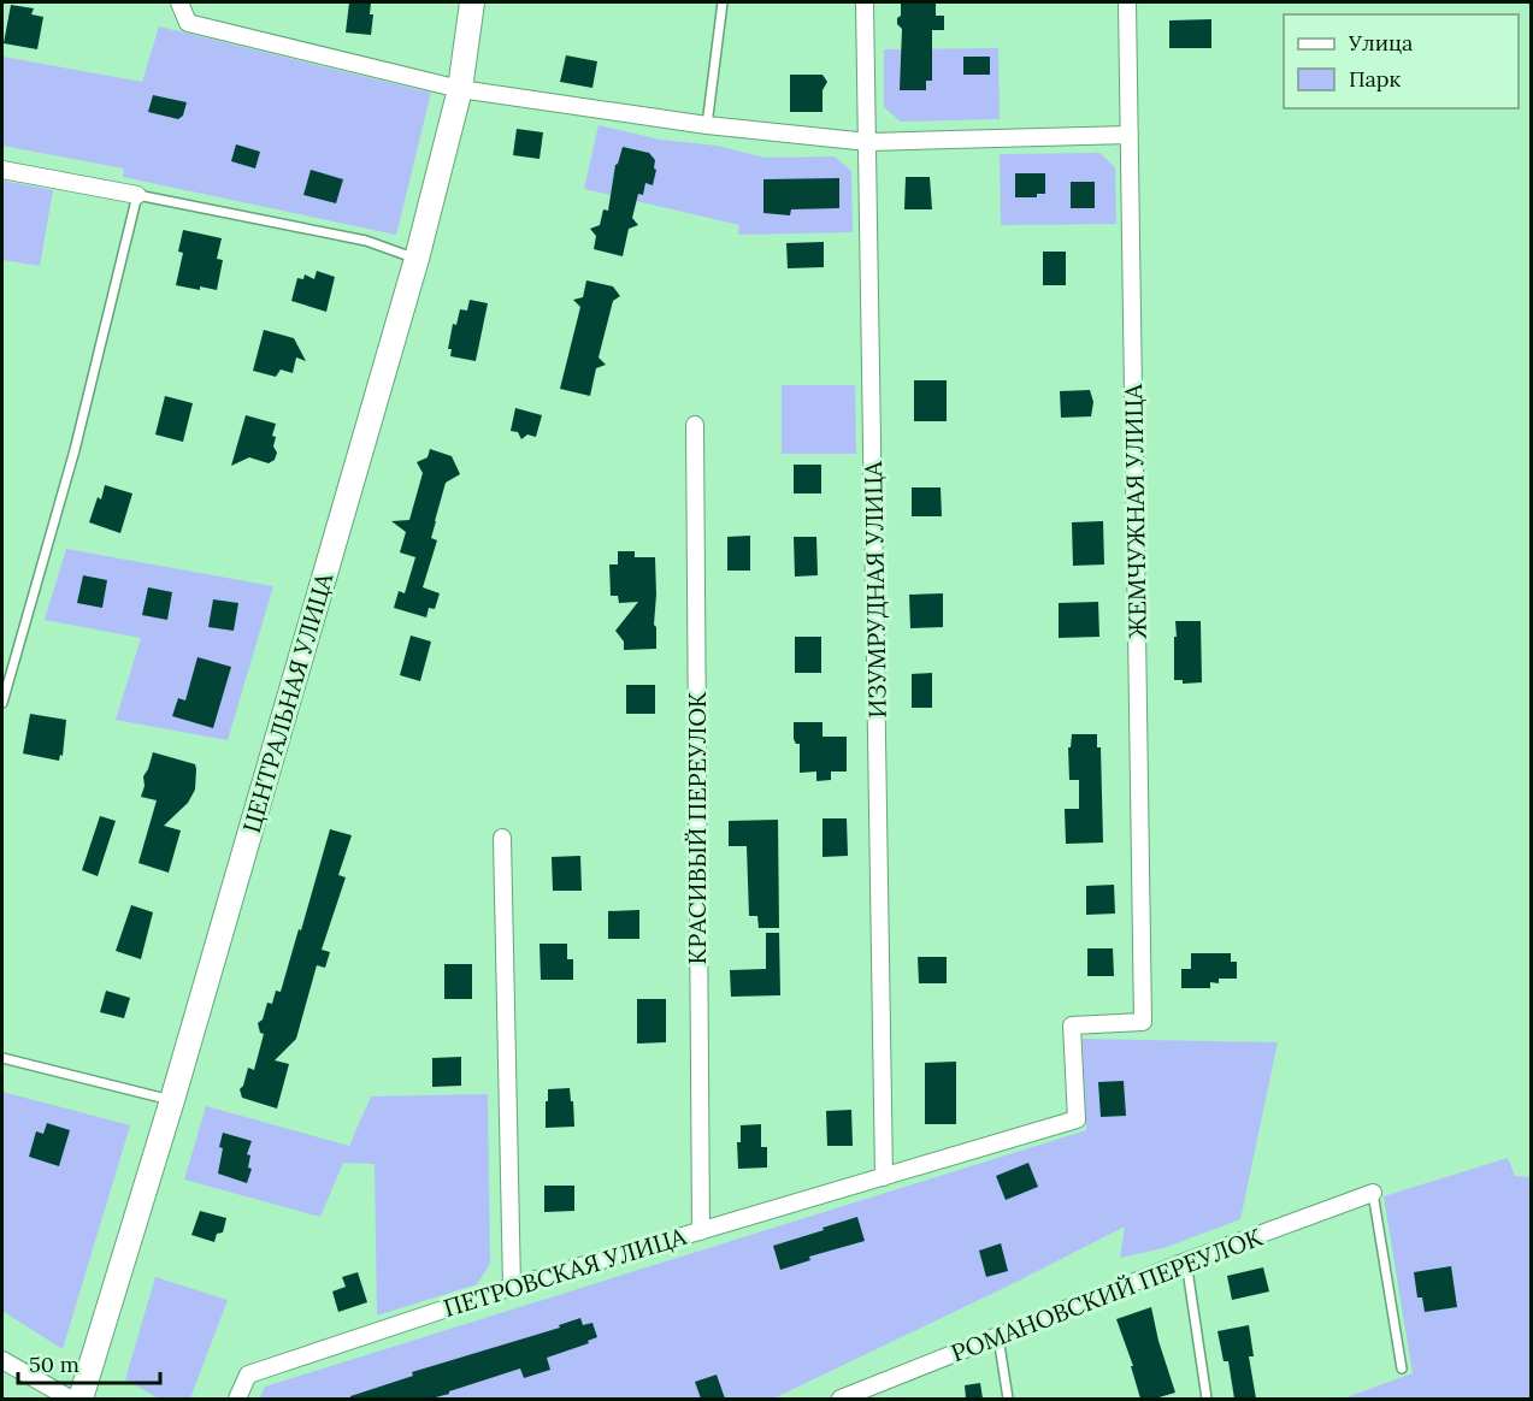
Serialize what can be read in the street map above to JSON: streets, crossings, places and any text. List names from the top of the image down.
{
  "streets": {
    "main road": ["ЦЕНТРАЛЬНАЯ УЛИЦА"],
    "street": [
      "ЖЕМЧУЖНАЯ УЛИЦА",
      "ИЗУМРУДНАЯ УЛИЦА",
      "КРАСИВЫЙ ПЕРЕУЛОК",
      "ПЕТРОВСКАЯ УЛИЦА",
      "РОМАНОВСКИЙ ПЕРЕУЛОК"
    ]
  },
  "crossings": [
    ["ЖЕМЧУЖНАЯ УЛИЦА", "ПЕТРОВСКАЯ УЛИЦА"],
    ["ИЗУМРУДНАЯ УЛИЦА", "ПЕТРОВСКАЯ УЛИЦА"],
    ["КРАСИВЫЙ ПЕРЕУЛОК", "ПЕТРОВСКАЯ УЛИЦА"]
  ],
  "legend": ["Улица", "Парк"],
  "scale_bar": "50 m"
}
